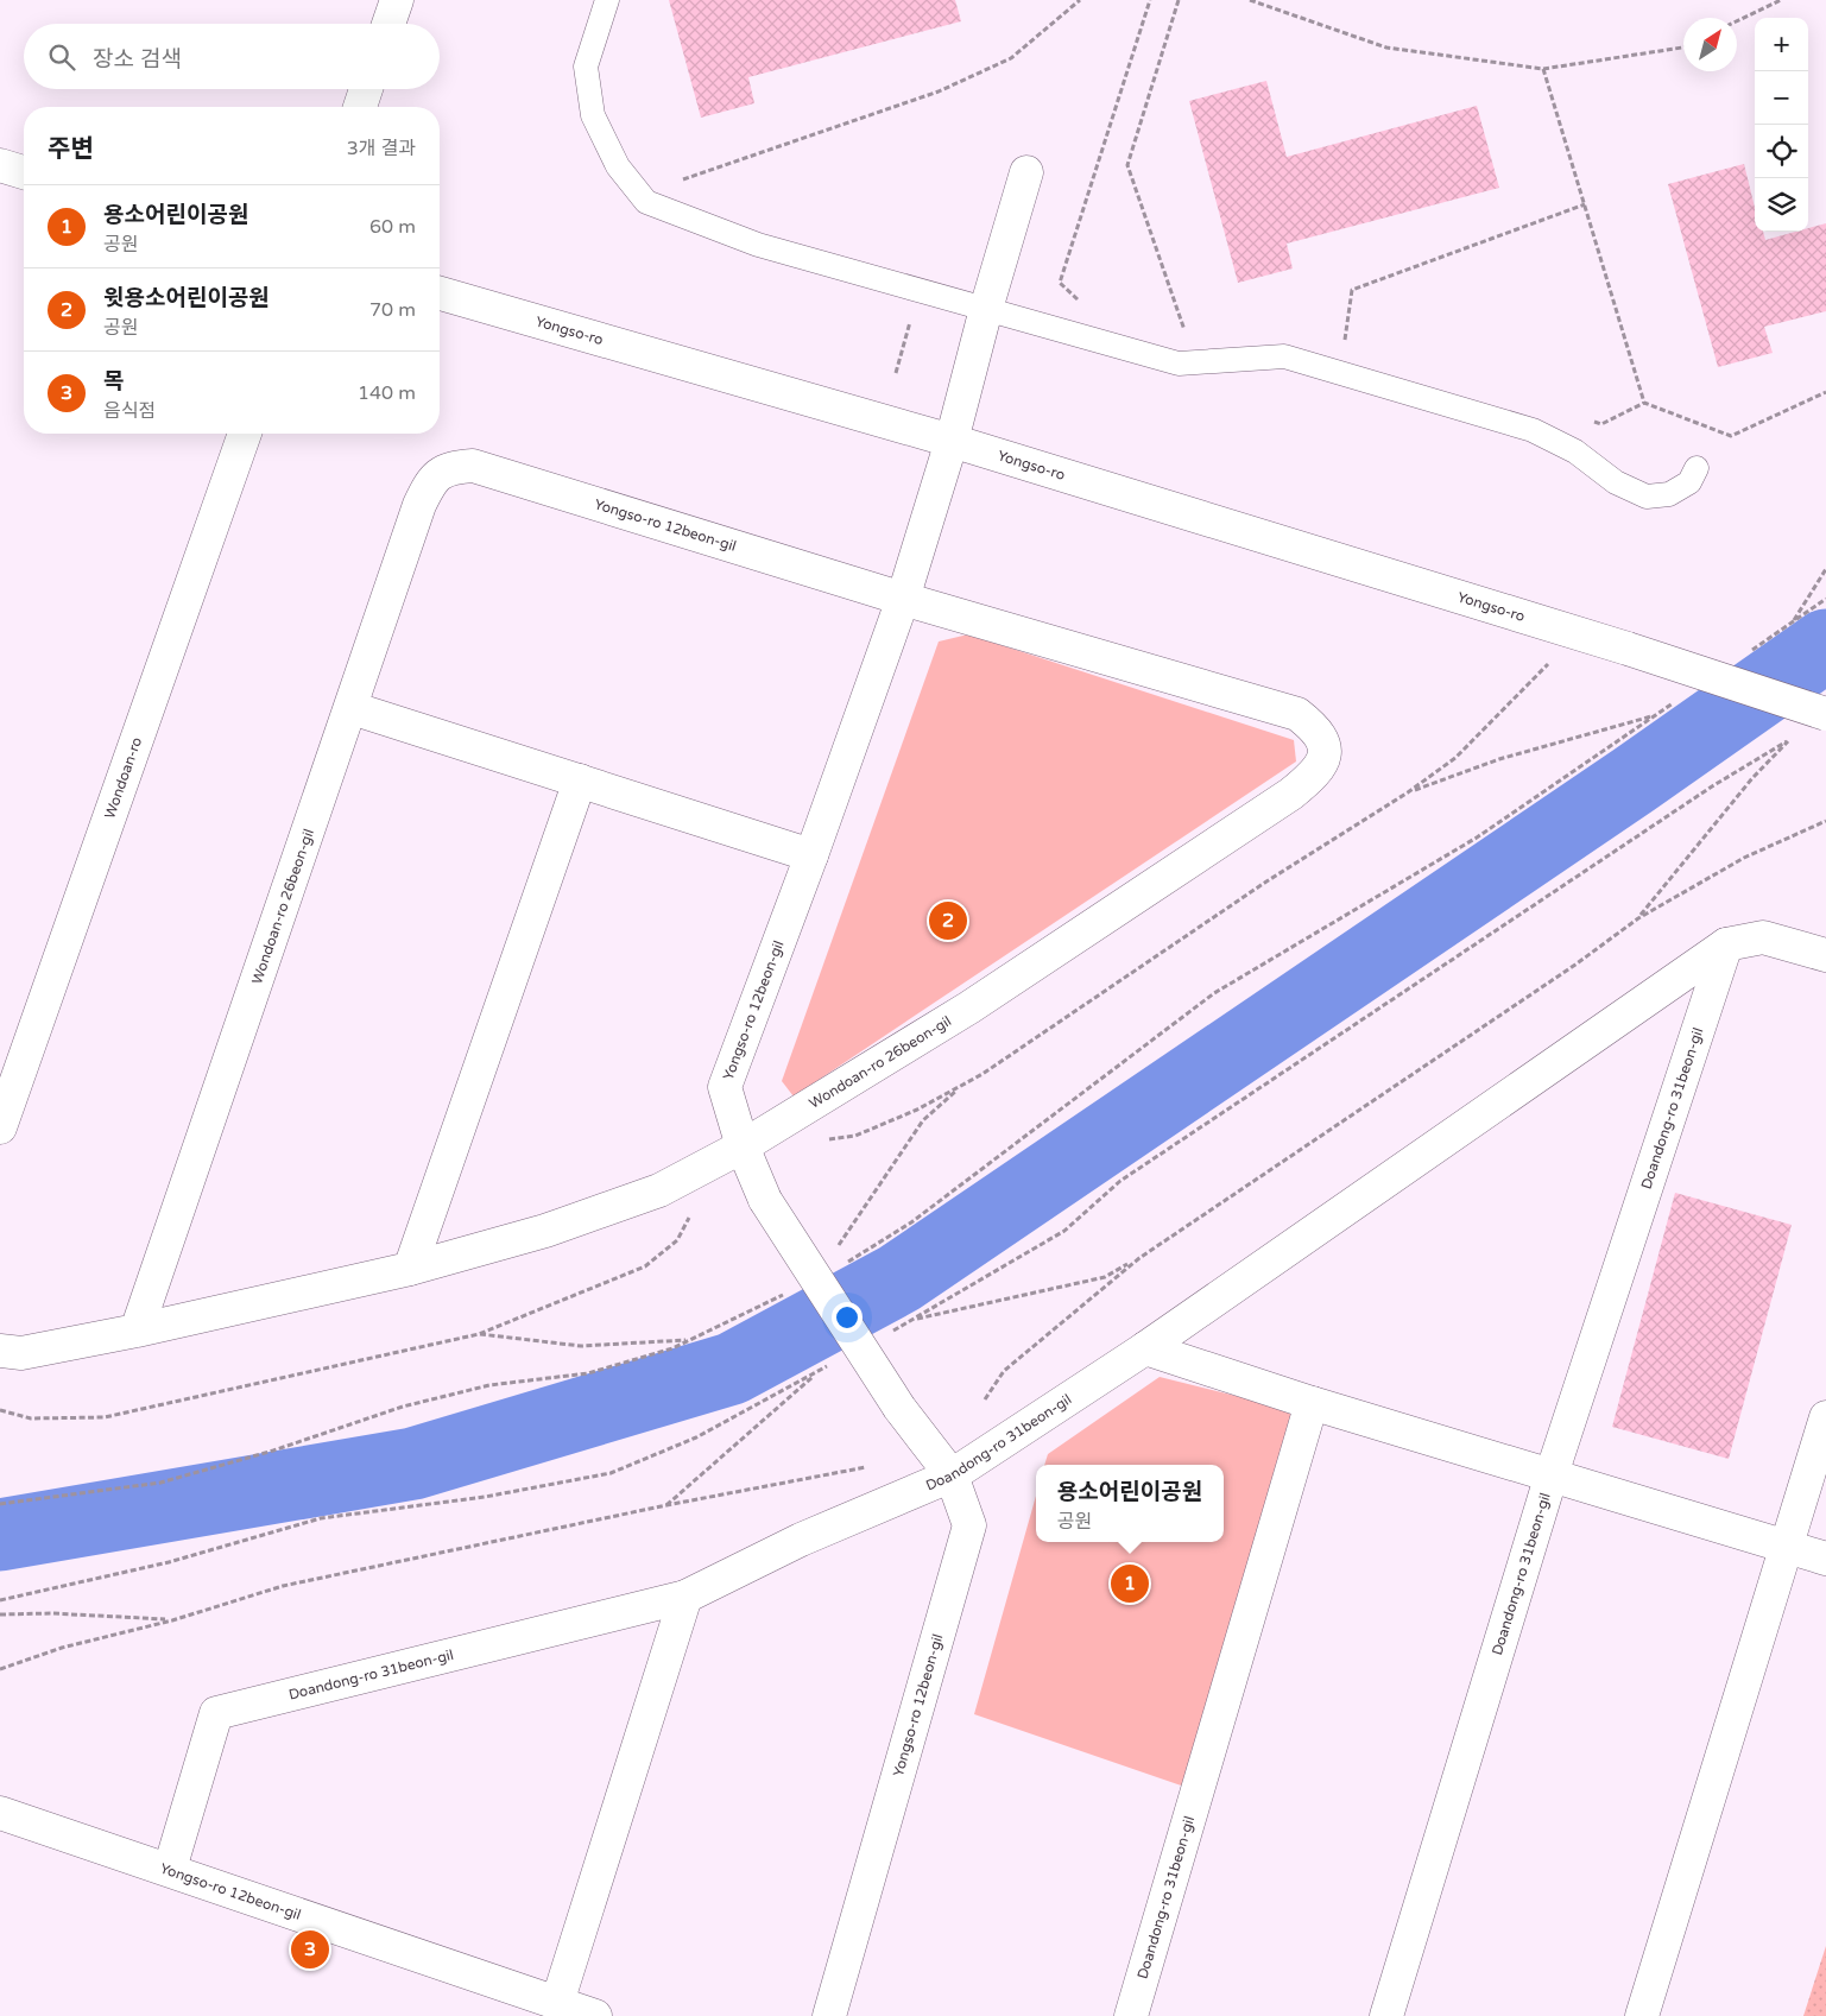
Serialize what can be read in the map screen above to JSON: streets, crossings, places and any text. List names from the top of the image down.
{
  "streets": {
    "street": [
      "Yongso-ro",
      "Yongso-ro 12beon-gil",
      "Wondoan-ro",
      "Wondoan-ro 26beon-gil",
      "Doandong-ro 31beon-gil"
    ]
  },
  "crossings": [
    ["Yongso-ro", "Yongso-ro 12beon-gil"],
    ["Yongso-ro 12beon-gil", "Wondoan-ro 26beon-gil"],
    ["Yongso-ro 12beon-gil", "Doandong-ro 31beon-gil"]
  ],
  "north": "top right",
  "page": {
    "map_buttons": ["+", "−"],
    "search": "장소 검색",
    "heading": ["주변", "3개 결과"],
    "list": [
      {
        "mark": "1",
        "name": "용소어린이공원",
        "note": "공원",
        "value": "60 m"
      },
      {
        "mark": "2",
        "name": "윗용소어린이공원",
        "note": "공원",
        "value": "70 m"
      },
      {
        "mark": "3",
        "name": "목",
        "note": "음식점",
        "value": "140 m"
      }
    ],
    "pins": ["2", "1", "3"],
    "popup": ["용소어린이공원", "공원"]
  }
}
